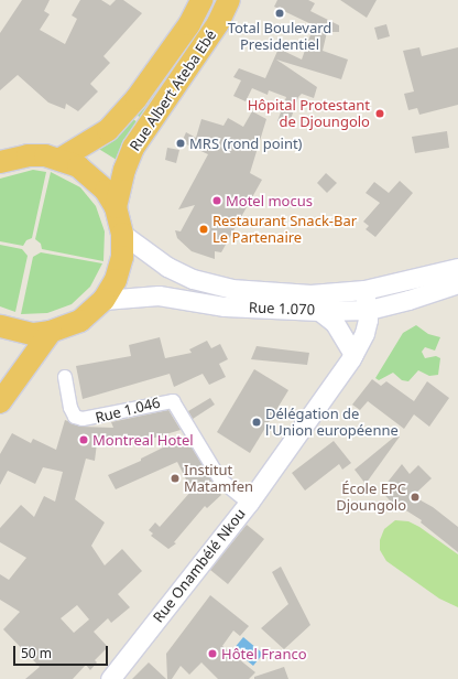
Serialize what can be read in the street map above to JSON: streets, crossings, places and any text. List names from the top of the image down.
{
  "streets": {
    "highway": ["Rue Albert Ateba Ebé"],
    "main road": ["Rue 1.070", "Rue Onambélé Nkou"],
    "street": ["Rue 1.046"]
  },
  "crossings": [
    ["Rue 1.070", "Rue Onambélé Nkou"],
    ["Rue 1.046", "Rue Onambélé Nkou"]
  ],
  "places": [
    "Total Boulevard Presidentiel",
    "Hôpital Protestant de Djoungolo",
    "MRS (rond point)",
    "Motel mocus",
    "Restaurant Snack-Bar Le Partenaire",
    "Délégation de l'Union européenne",
    "Montreal Hotel",
    "Institut Matamfen",
    "École EPC Djoungolo",
    "Hôtel Franco"
  ],
  "scale_bar": "50 m"
}
